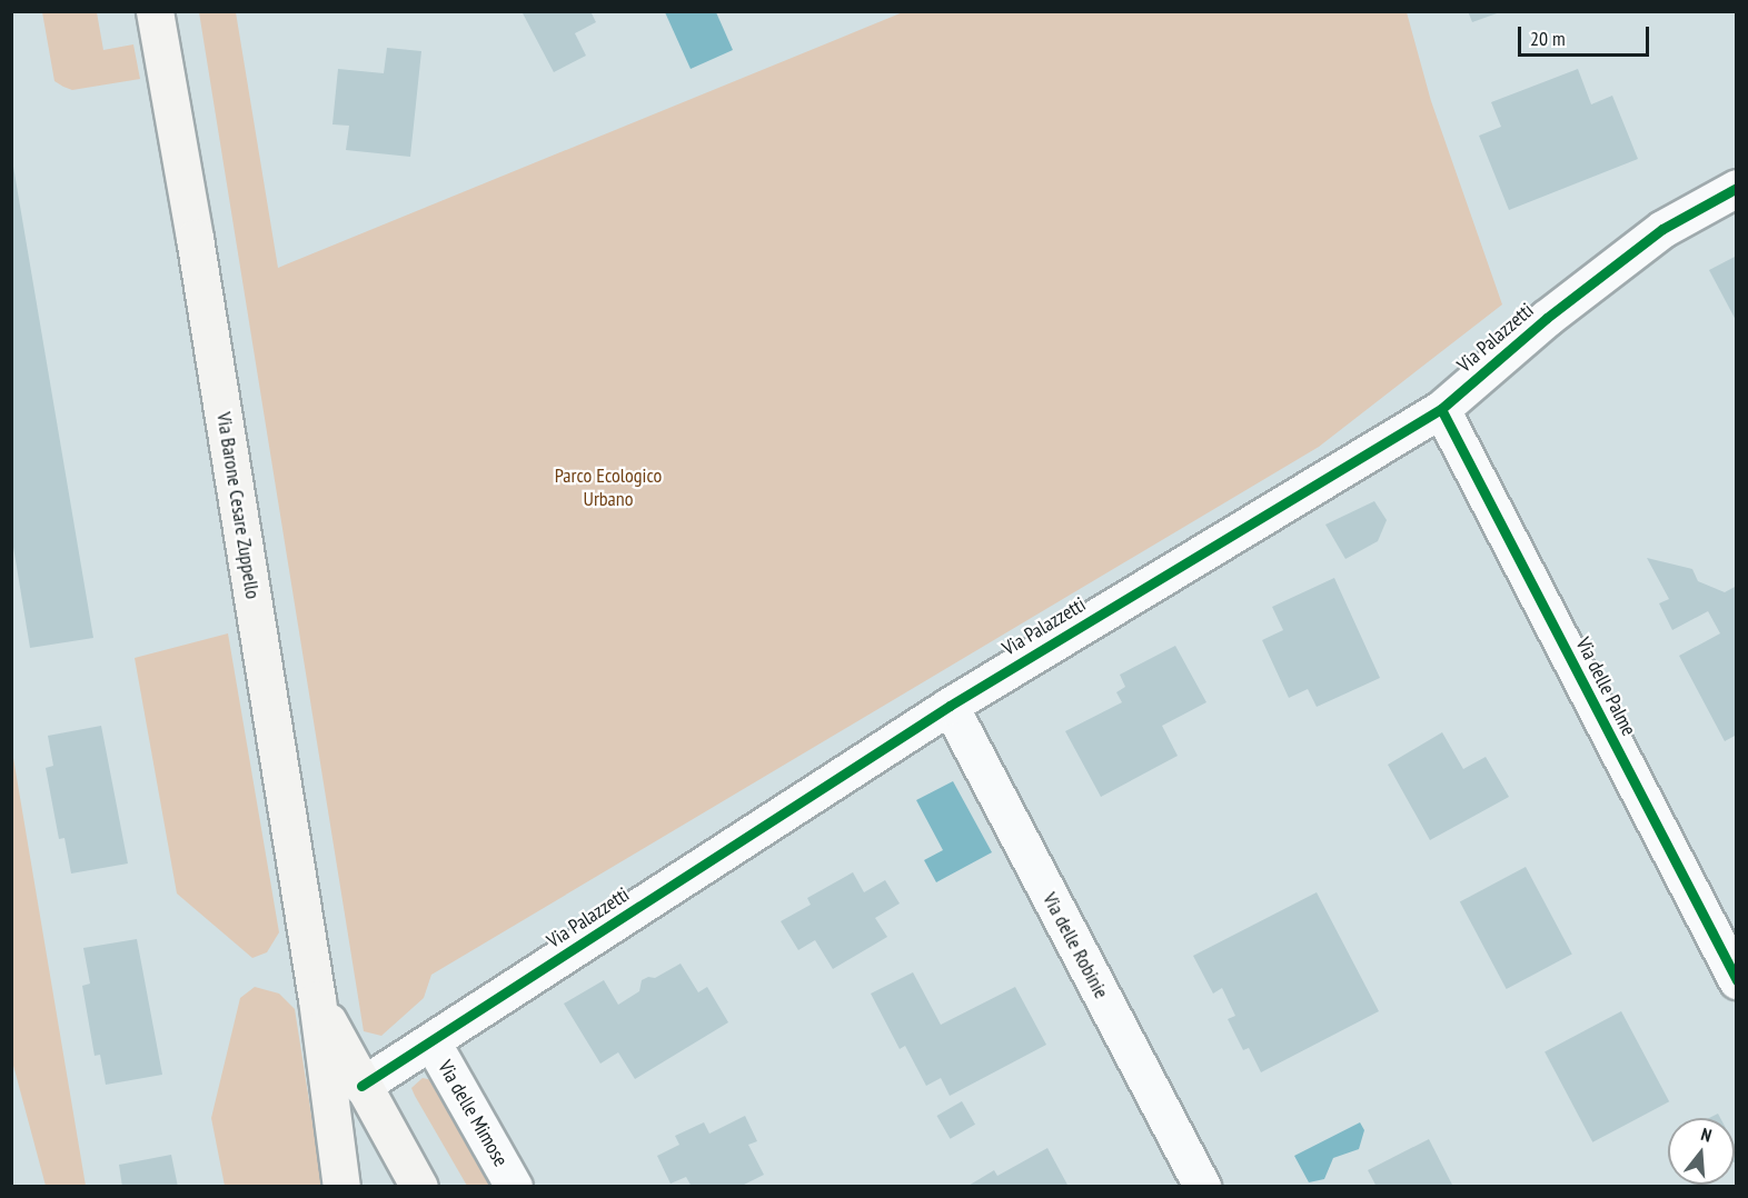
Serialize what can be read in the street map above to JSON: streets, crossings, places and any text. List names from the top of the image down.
{
  "streets": {
    "main road": ["Via Barone Cesare Zuppello"],
    "street": [
      "Via Palazzetti",
      "Via delle Palme",
      "Via delle Robinie",
      "Via delle Mimose"
    ]
  },
  "crossings": [
    ["Via Palazzetti", "Via Barone Cesare Zuppello"],
    ["Via Palazzetti", "Via delle Palme"],
    ["Via Palazzetti", "Via delle Robinie"],
    ["Via Palazzetti", "Via delle Mimose"]
  ],
  "parks": ["Parco Ecologico Urbano"],
  "scale_bar": "20 m",
  "north": "top"
}
